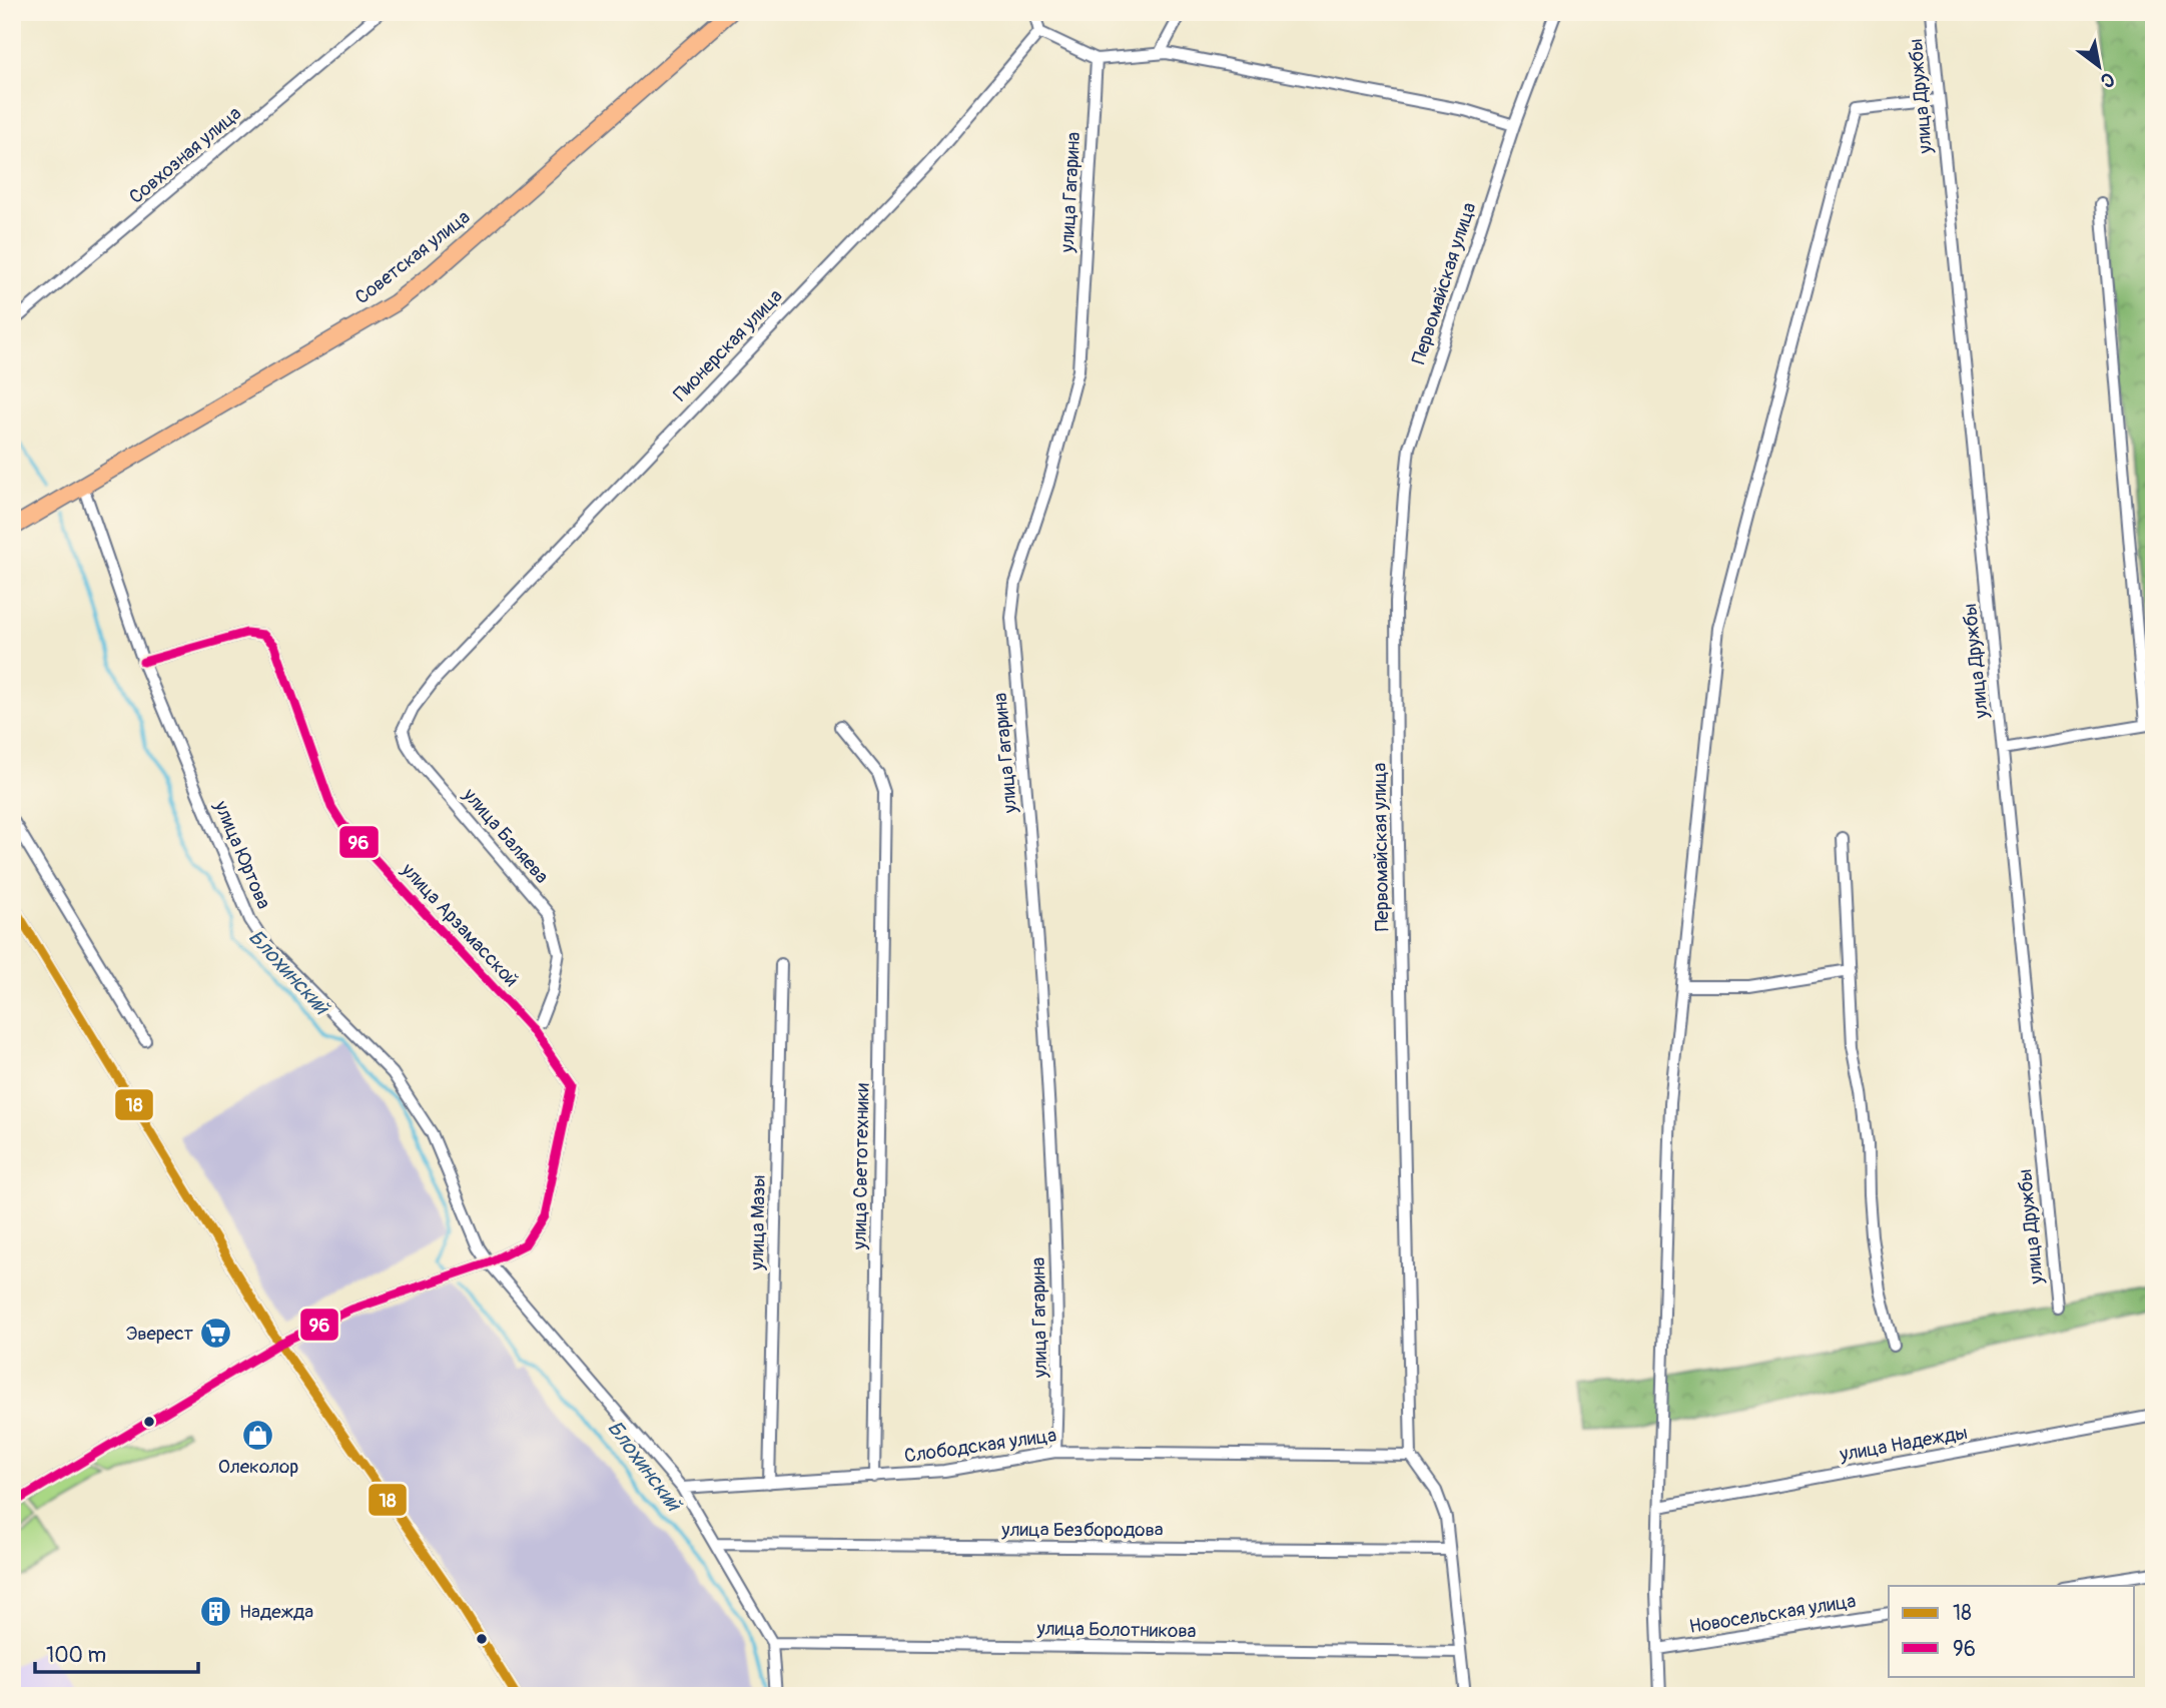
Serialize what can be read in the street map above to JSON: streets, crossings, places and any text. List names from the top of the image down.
{
  "streets": {
    "main road": ["Советская улица"],
    "street": [
      "улица Дружбы",
      "Совхозная улица",
      "улица Гагарина",
      "Первомайская улица",
      "Пионерская улица",
      "улица Баляева",
      "улица Юртова",
      "улица Арзамасской",
      "улица Светотехники",
      "улица Мазы",
      "улица Надежды",
      "Слободская улица",
      "улица Безбородова",
      "Новосельская улица",
      "улица Болотникова"
    ]
  },
  "crossings": [
    ["улица Гагарина", "Слободская улица"],
    ["Советская улица", "улица Юртова"],
    ["Первомайская улица", "Слободская улица"],
    ["Пионерская улица", "улица Баляева"],
    ["улица Баляева", "улица Арзамасской"],
    ["улица Юртова", "улица Арзамасской"],
    ["улица Юртова", "Слободская улица"],
    ["улица Юртова", "улица Безбородова"],
    ["улица Юртова", "улица Болотникова"],
    ["улица Светотехники", "Слободская улица"],
    ["улица Мазы", "Слободская улица"]
  ],
  "water": ["Блохинский"],
  "places": {
    "supermarket": ["Эверест"],
    "shop": ["Олеколор"],
    "building": ["Надежда"]
  },
  "lines": ["transit line 96", "transit line 18"],
  "legend": ["18", "96"],
  "scale_bar": "100 m",
  "north": "bottom right"
}
